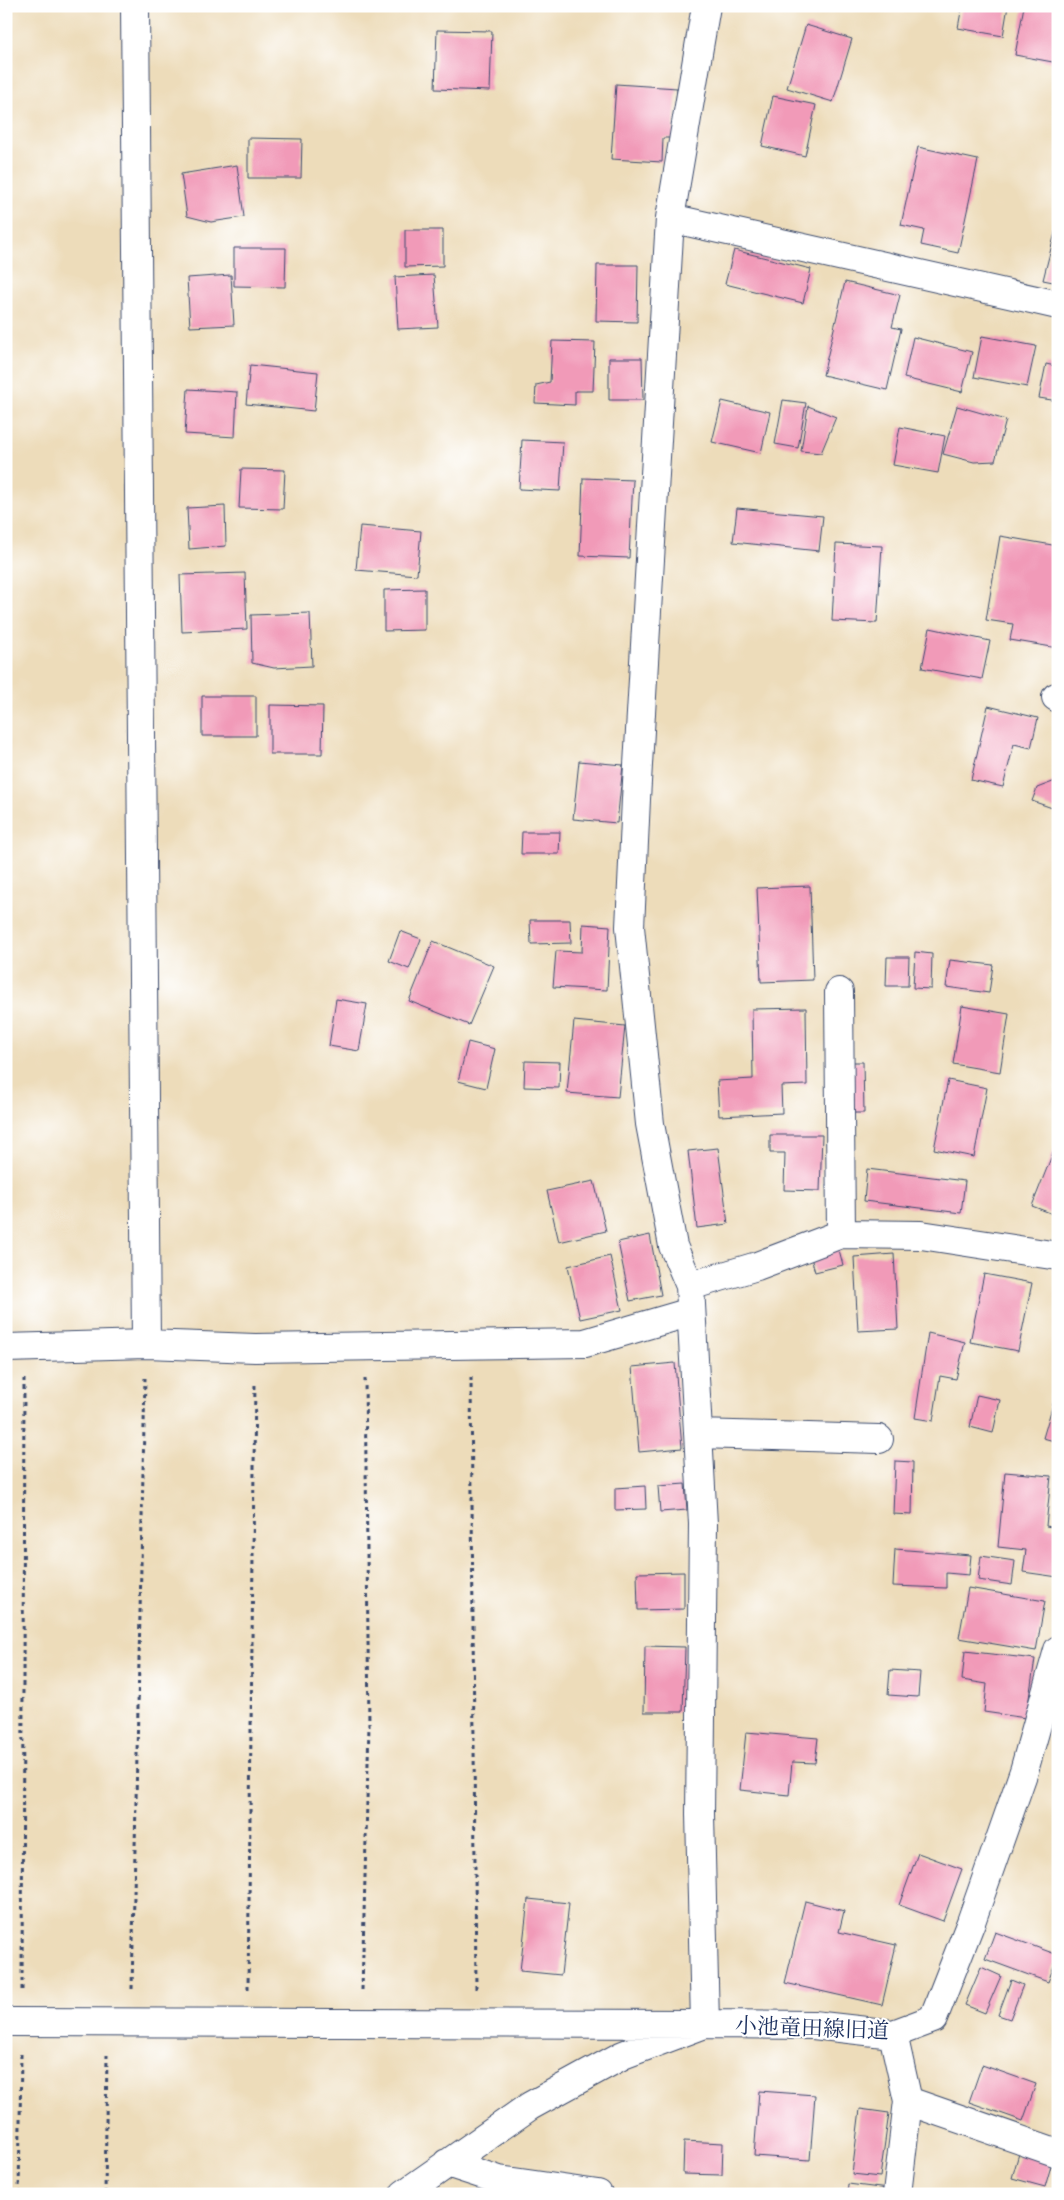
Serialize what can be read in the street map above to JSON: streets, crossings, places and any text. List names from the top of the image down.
{
  "streets": {
    "street": ["小池竜田線旧道"]
  }
}
